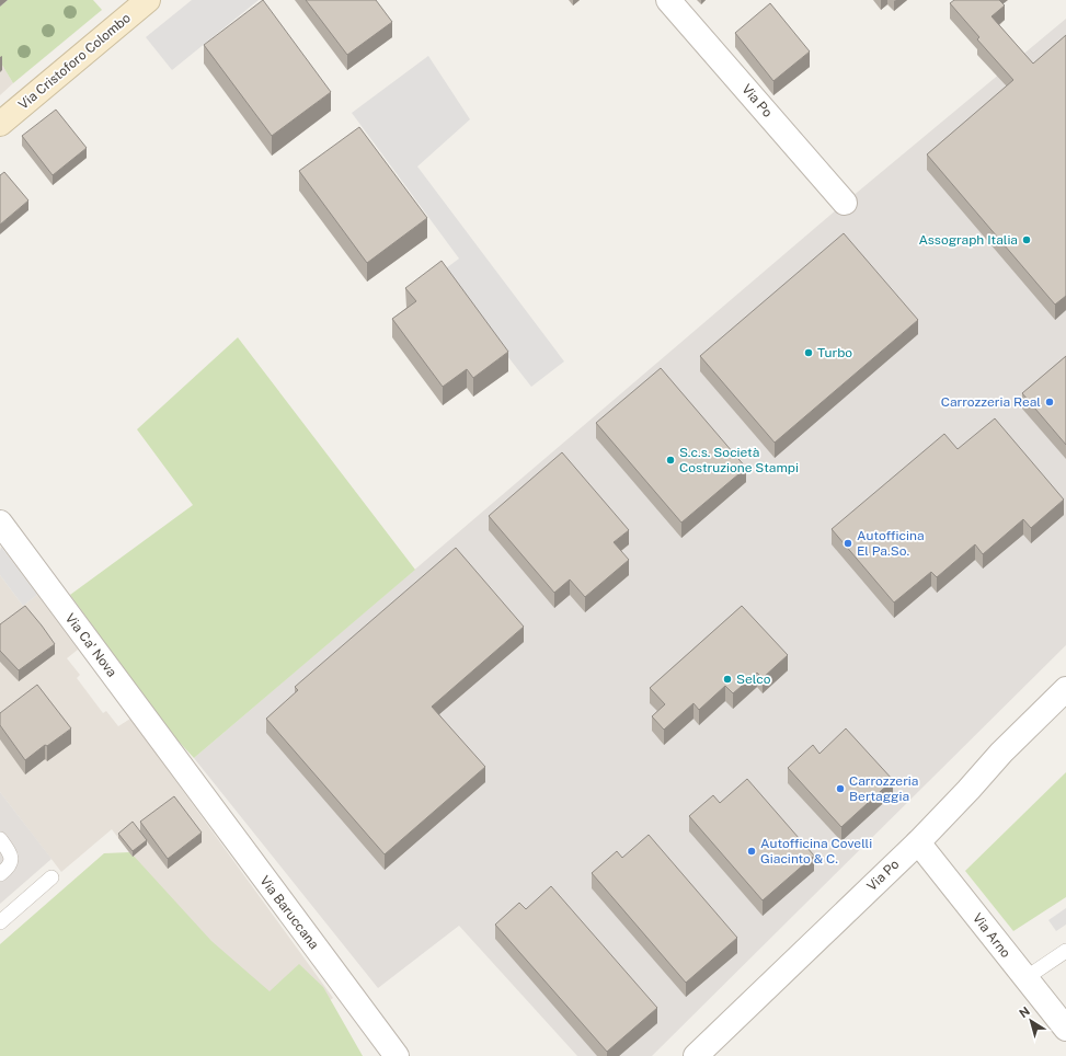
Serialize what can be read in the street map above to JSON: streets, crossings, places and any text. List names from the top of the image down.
{
  "streets": {
    "street": [
      "Via Cristoforo Colombo",
      "Via Po",
      "Via Ca' Nova",
      "Via Baruccana",
      "Via Arno"
    ]
  },
  "crossings": [
    ["Via Po", "Via Arno"],
    ["Via Ca' Nova", "Via Baruccana"]
  ],
  "places": [
    "Assograph Italia",
    "Turbo",
    "Carrozzeria Real",
    "S.c.s. Società Costruzione Stampi",
    "Autofficina El Pa.So.",
    "Selco",
    "Carrozzeria Bertaggia",
    "Autofficina Covelli Giacinto & C."
  ],
  "north": "top left"
}
